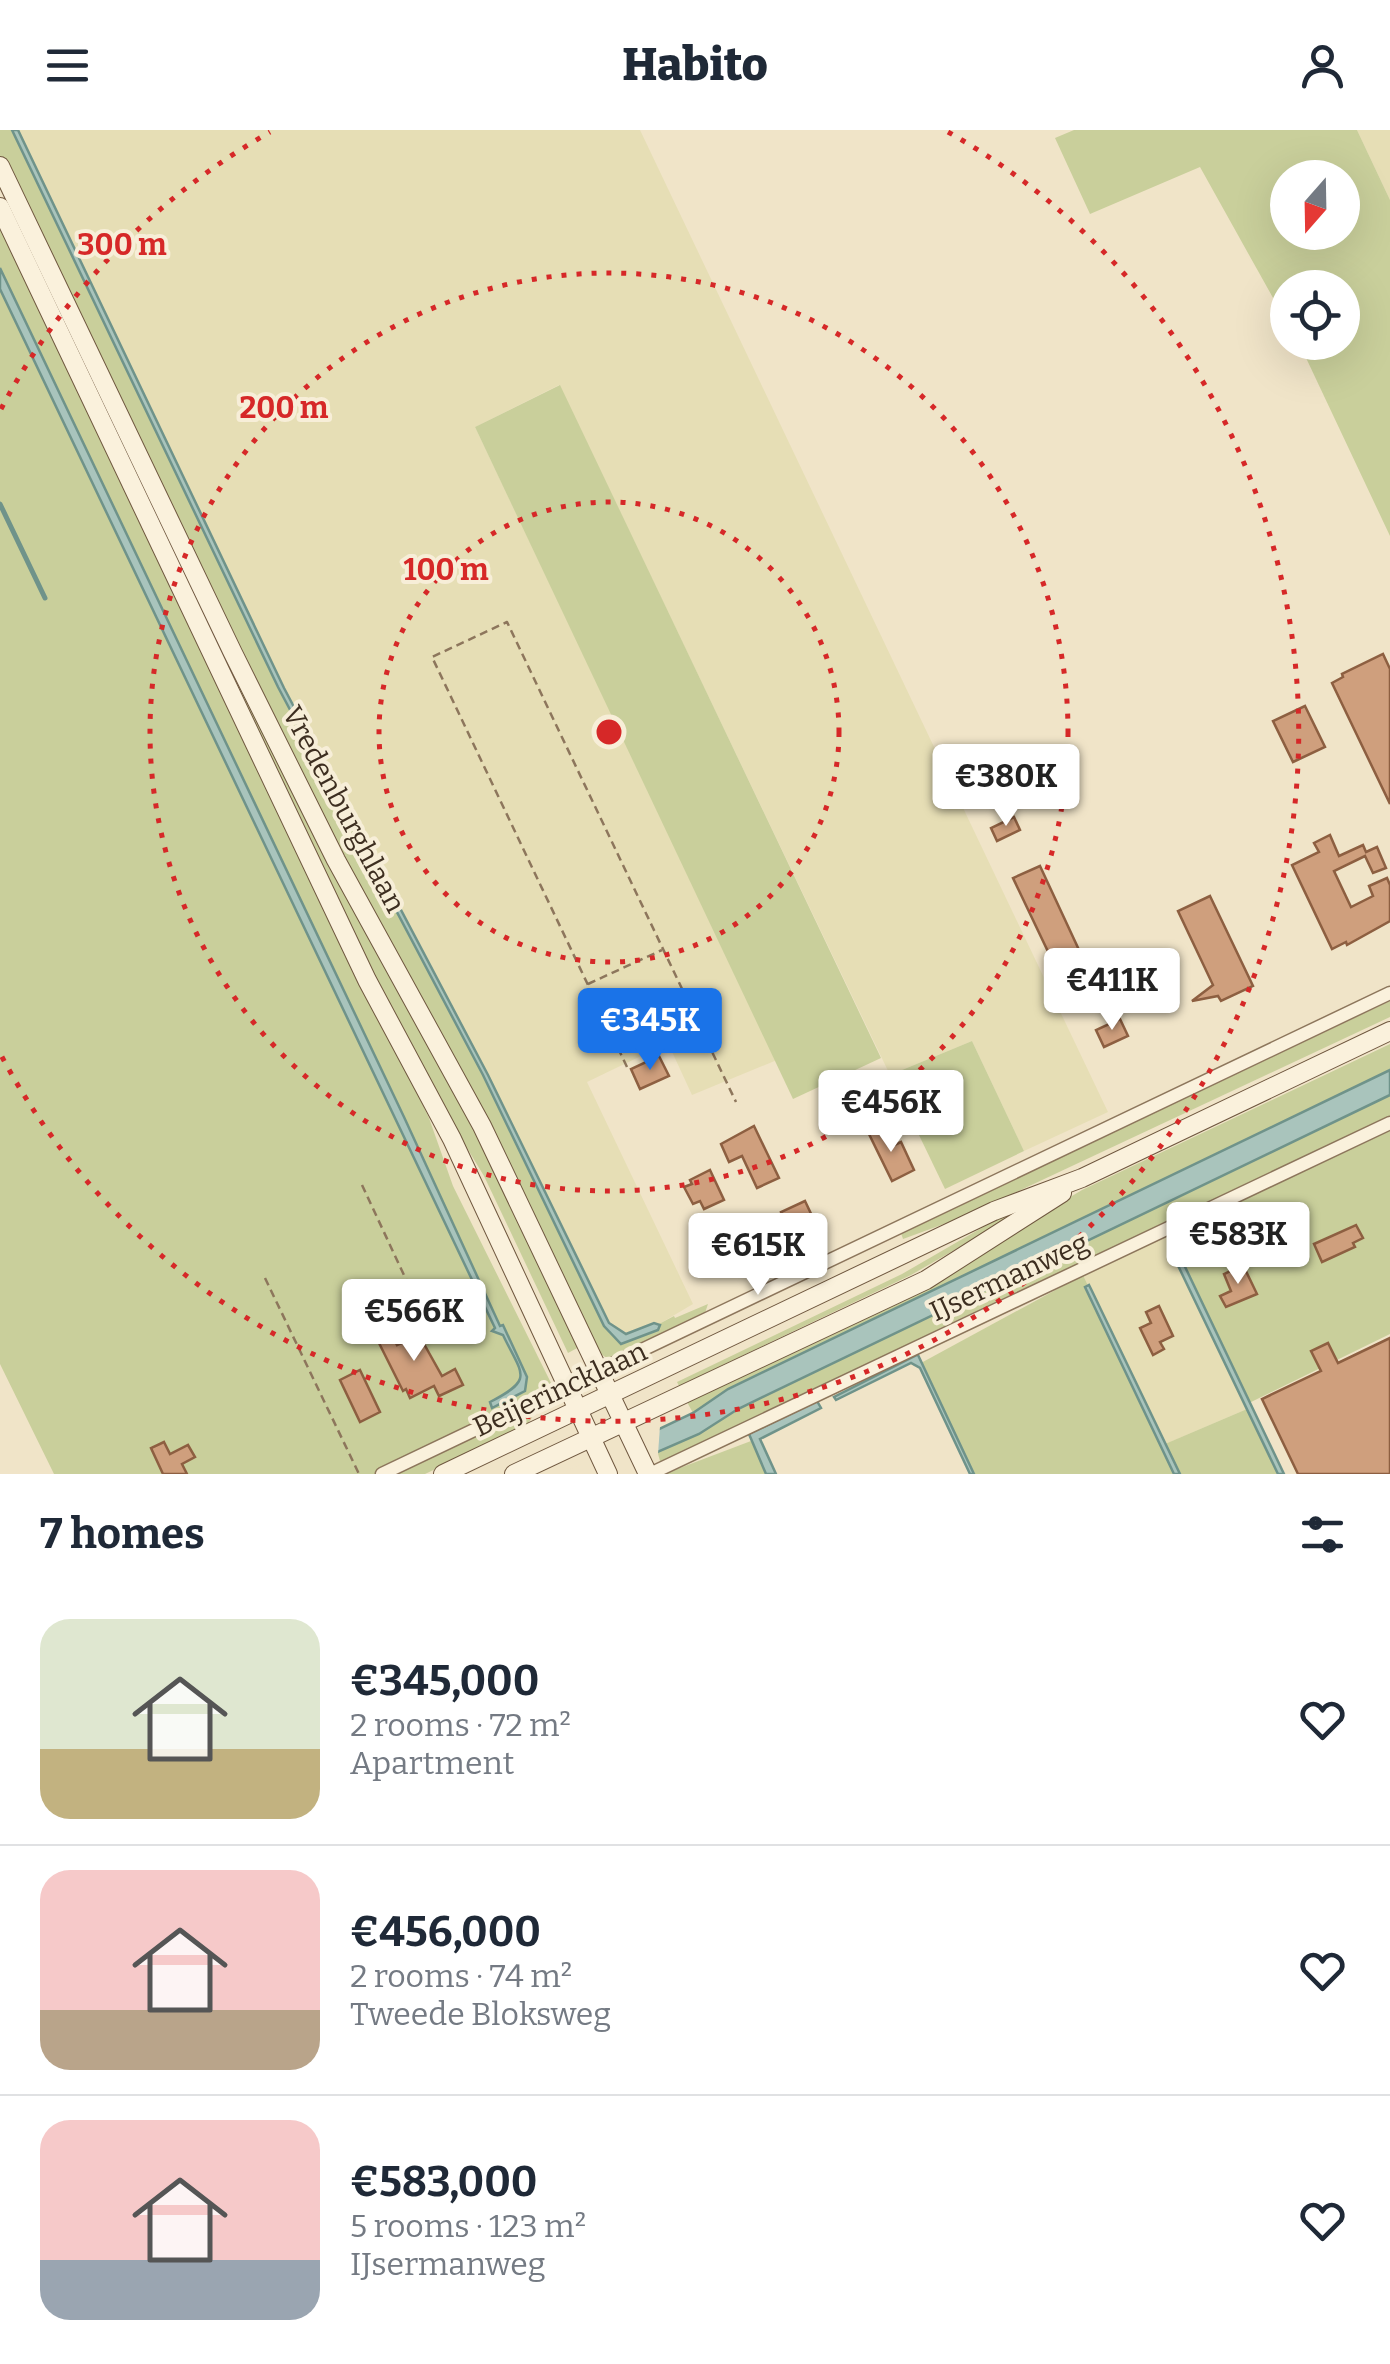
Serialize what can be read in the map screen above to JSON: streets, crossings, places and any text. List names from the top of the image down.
{
  "streets": {
    "main road": ["Vredenburghlaan", "Beijerincklaan"],
    "street": ["IJsermanweg"]
  },
  "crossings": [
    ["Vredenburghlaan", "IJsermanweg"],
    ["Vredenburghlaan", "Beijerincklaan"]
  ],
  "north": "bottom",
  "page": {
    "header": "Habito",
    "price": [
      "€380K",
      "€411K",
      "€345K",
      "€456K",
      "€583K",
      "€615K",
      "€566K"
    ],
    "heading": "7 homes",
    "list": [
      {
        "name": "€345,000",
        "note": "2 rooms · 72 m² · Apartment"
      },
      {
        "name": "€456,000",
        "note": "2 rooms · 74 m² · Tweede Bloksweg"
      },
      {
        "name": "€583,000",
        "note": "5 rooms · 123 m² · IJsermanweg"
      }
    ]
  },
  "rings": ["300 m", "200 m", "100 m"]
}
